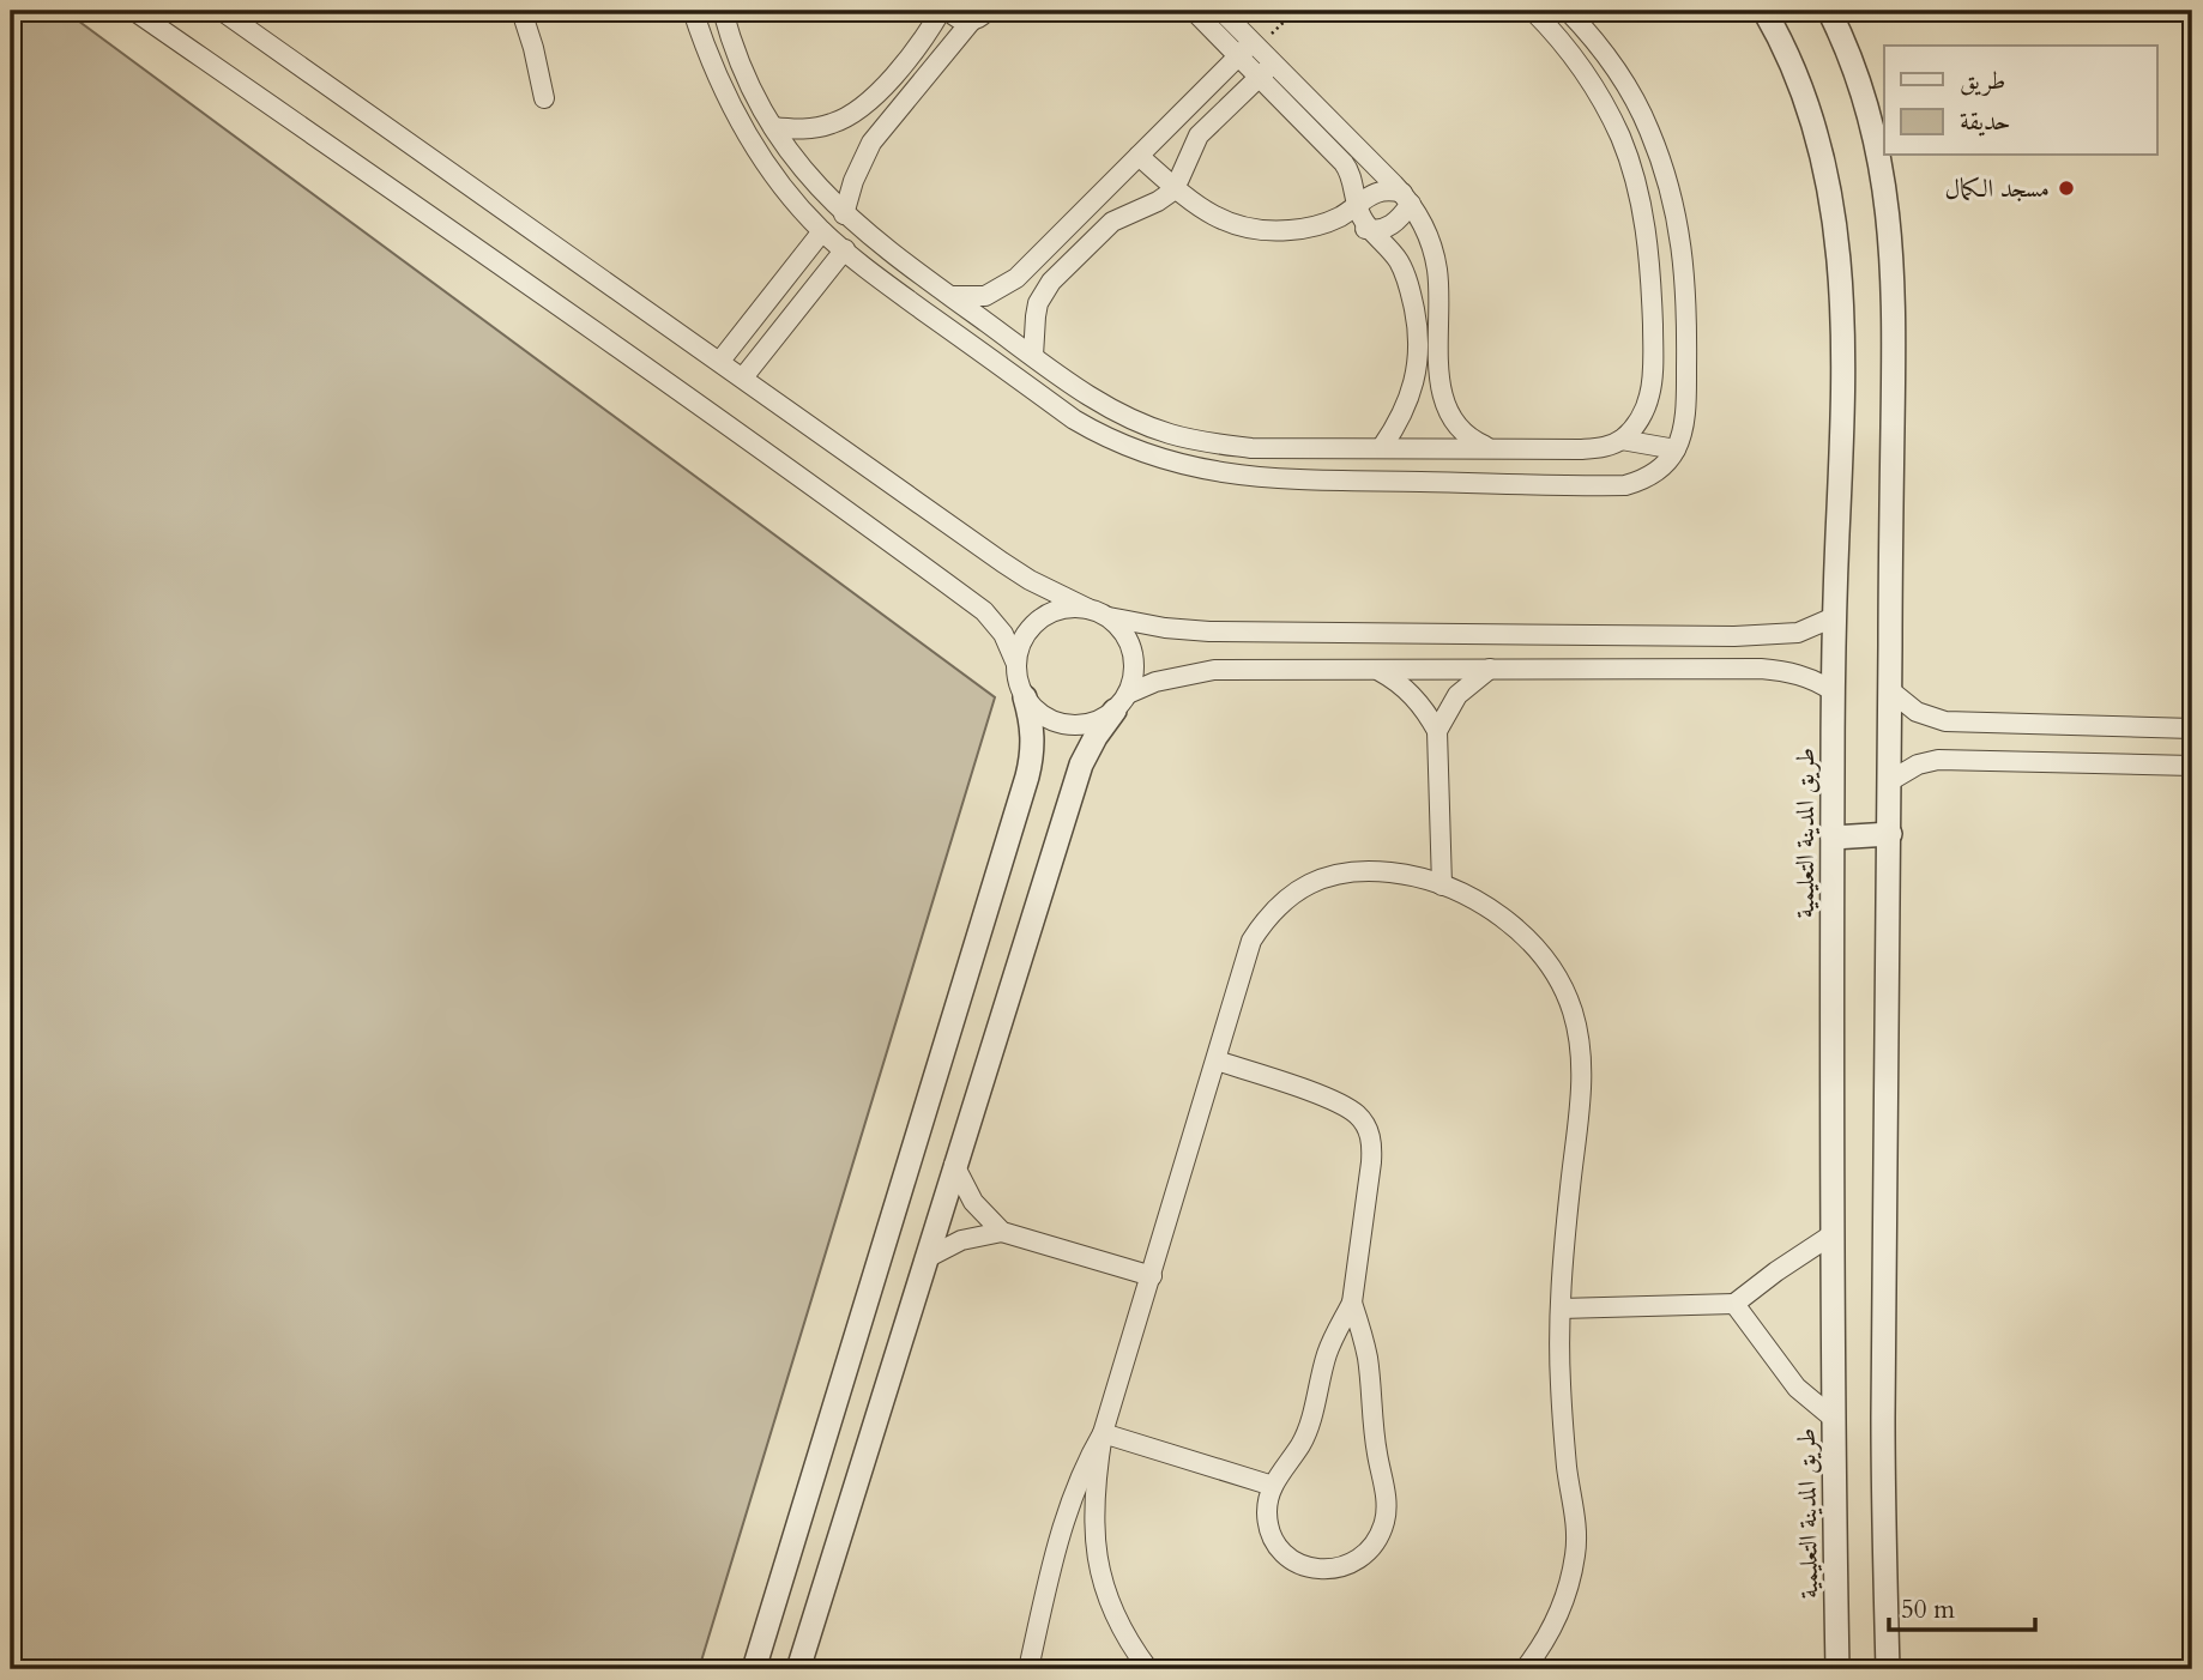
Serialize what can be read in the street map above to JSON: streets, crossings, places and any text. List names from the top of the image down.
{
  "streets": {
    "street": ["طريق المدينة التعليمية"]
  },
  "places": ["مسجد الكمال"],
  "legend": ["طريق", "حديقة"],
  "scale_bar": "50 m"
}
